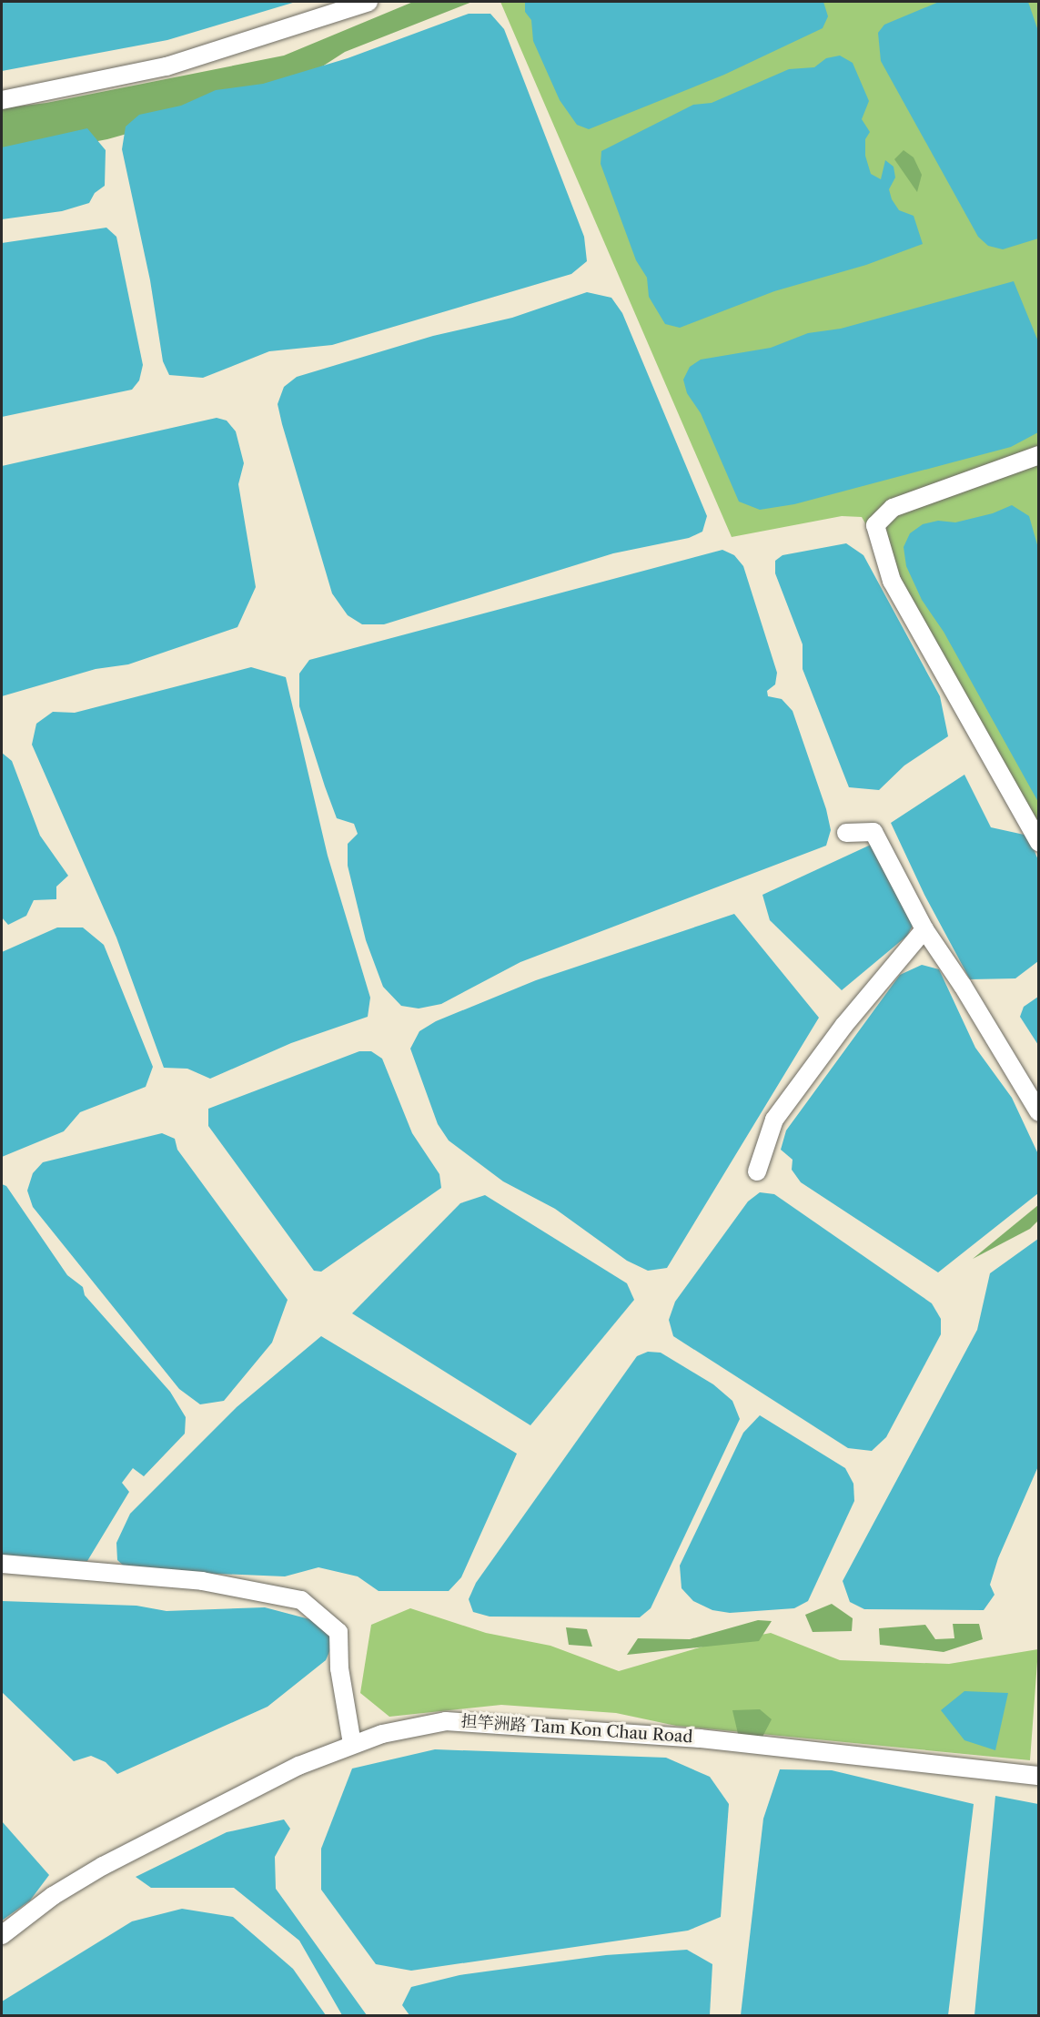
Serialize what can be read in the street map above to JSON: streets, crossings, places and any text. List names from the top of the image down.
{
  "streets": {
    "street": ["担竿洲路 Tam Kon Chau Road"]
  }
}
